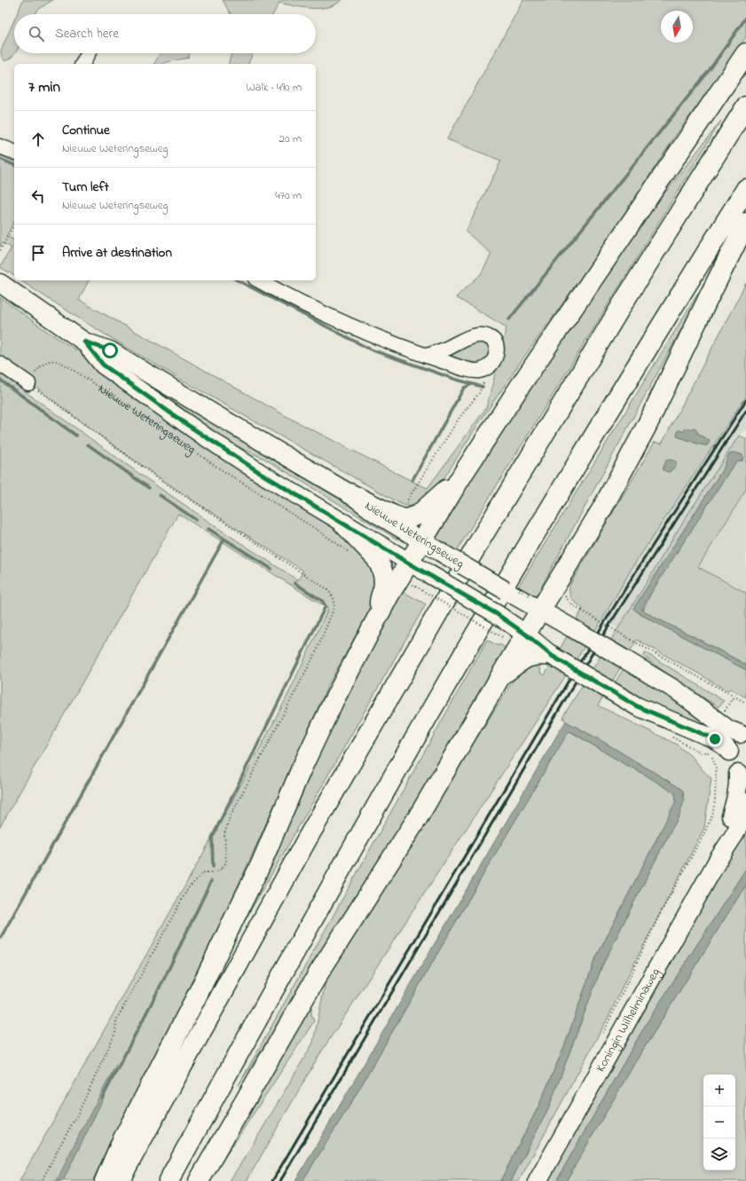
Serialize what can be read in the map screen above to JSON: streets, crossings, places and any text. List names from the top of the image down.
{
  "streets": {
    "main road": ["Nieuwe Weteringseweg", "Koningin Wilhelminaweg"]
  },
  "north": "bottom",
  "page": {
    "search": "Search here",
    "heading": ["7 min", "Walk · 490 m"],
    "list": [
      ["Continue", "Nieuwe Weteringseweg", "20 m"],
      ["Turn left", "Nieuwe Weteringseweg", "470 m"],
      "Arrive at destination"
    ],
    "map_buttons": ["+", "−"]
  }
}
